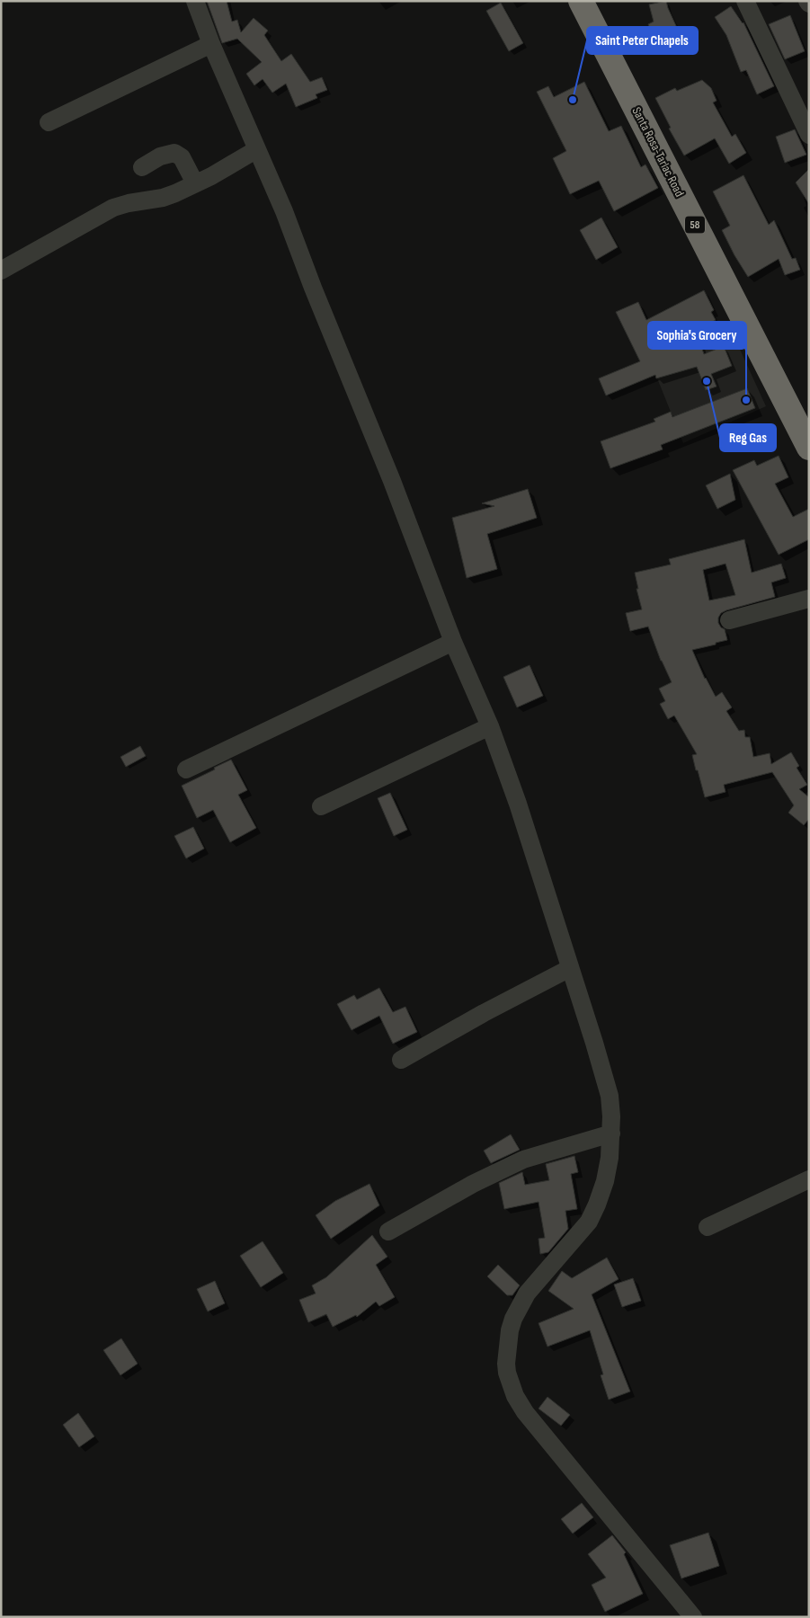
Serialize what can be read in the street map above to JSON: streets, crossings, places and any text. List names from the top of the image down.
{
  "streets": {
    "highway": ["Santa Rosa-Tarlac Road", "58"]
  },
  "places": ["Saint Peter Chapels", "Reg Gas", "Sophia's Grocery"]
}
